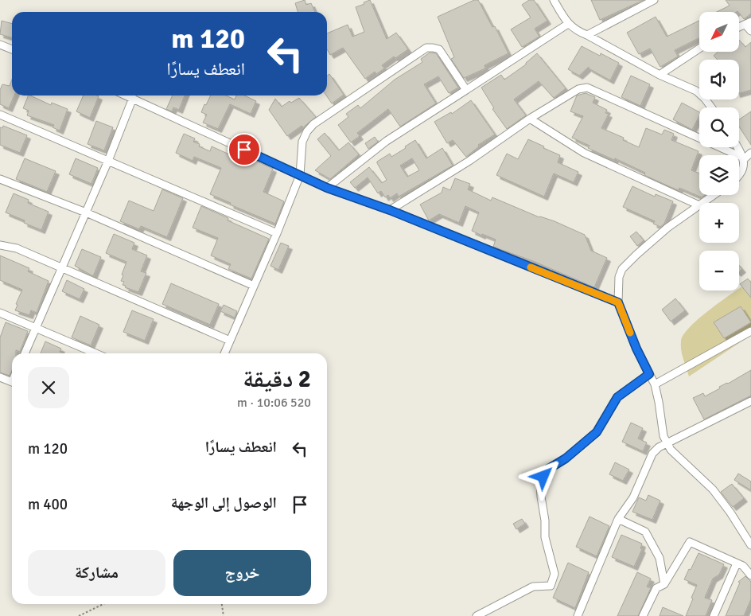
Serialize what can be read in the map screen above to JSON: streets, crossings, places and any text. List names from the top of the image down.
{
  "north": "bottom left",
  "page": {
    "map_buttons": ["+", "−"],
    "turn": ["120 m", "انعطف يسارًا"],
    "heading": ["2 دقيقة", "520 m · 10:06"],
    "list": [
      {
        "name": "انعطف يسارًا",
        "value": "120 m"
      },
      {
        "name": "الوصول إلى الوجهة",
        "value": "400 m"
      }
    ],
    "buttons": ["خروج", "مشاركة"]
  }
}
